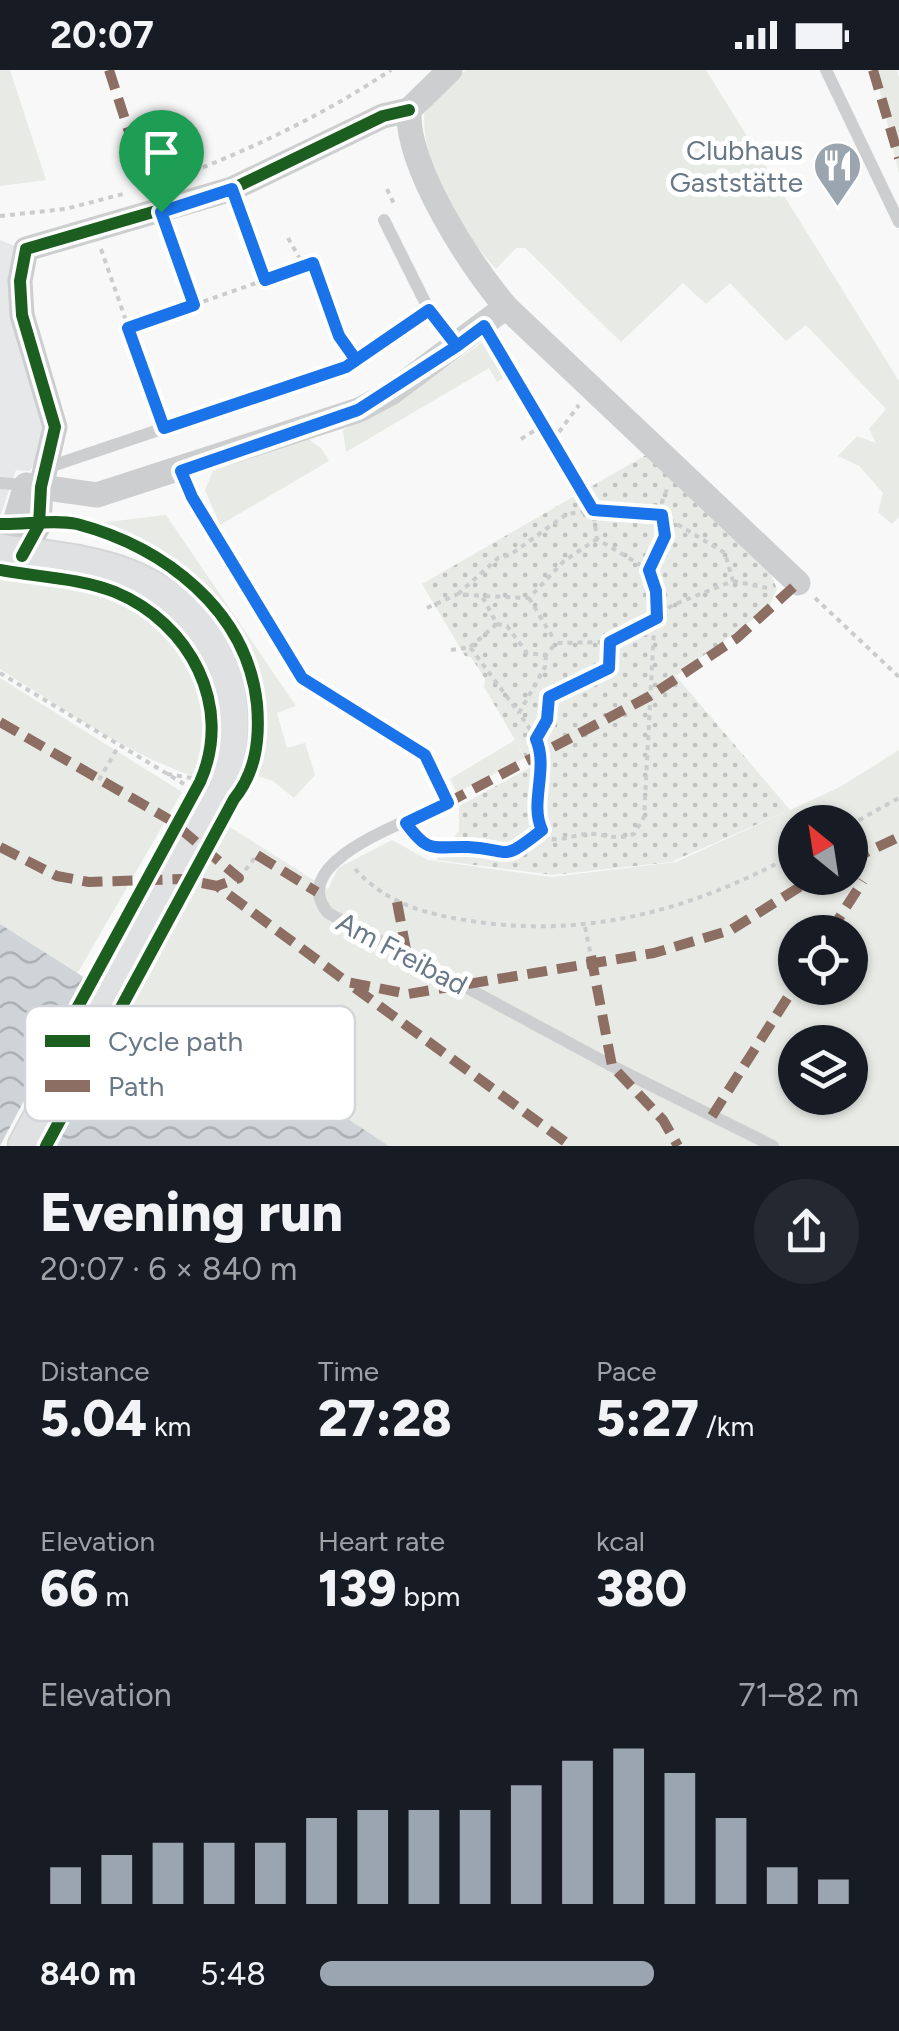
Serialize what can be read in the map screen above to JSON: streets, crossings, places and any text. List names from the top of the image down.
{
  "streets": {
    "lane": ["Am Freibad"]
  },
  "places": {
    "restaurant": ["Clubhaus Gaststätte"]
  },
  "legend": ["Cycle path", "Path"],
  "north": "top left",
  "page": {
    "status": "20:07",
    "heading": ["Evening run", "20:07 · 6 × 840 m"],
    "stats": [
      ["Distance", "5.04 km"],
      ["Time", "27:28"],
      ["Pace", "5:27 /km"],
      ["Elevation", "66 m"],
      ["Heart rate", "139 bpm"],
      ["kcal", "380"]
    ],
    "chart": ["Elevation", "71–82 m"],
    "list": [
      {
        "name": "840 m",
        "note": "5:48"
      }
    ]
  }
}
